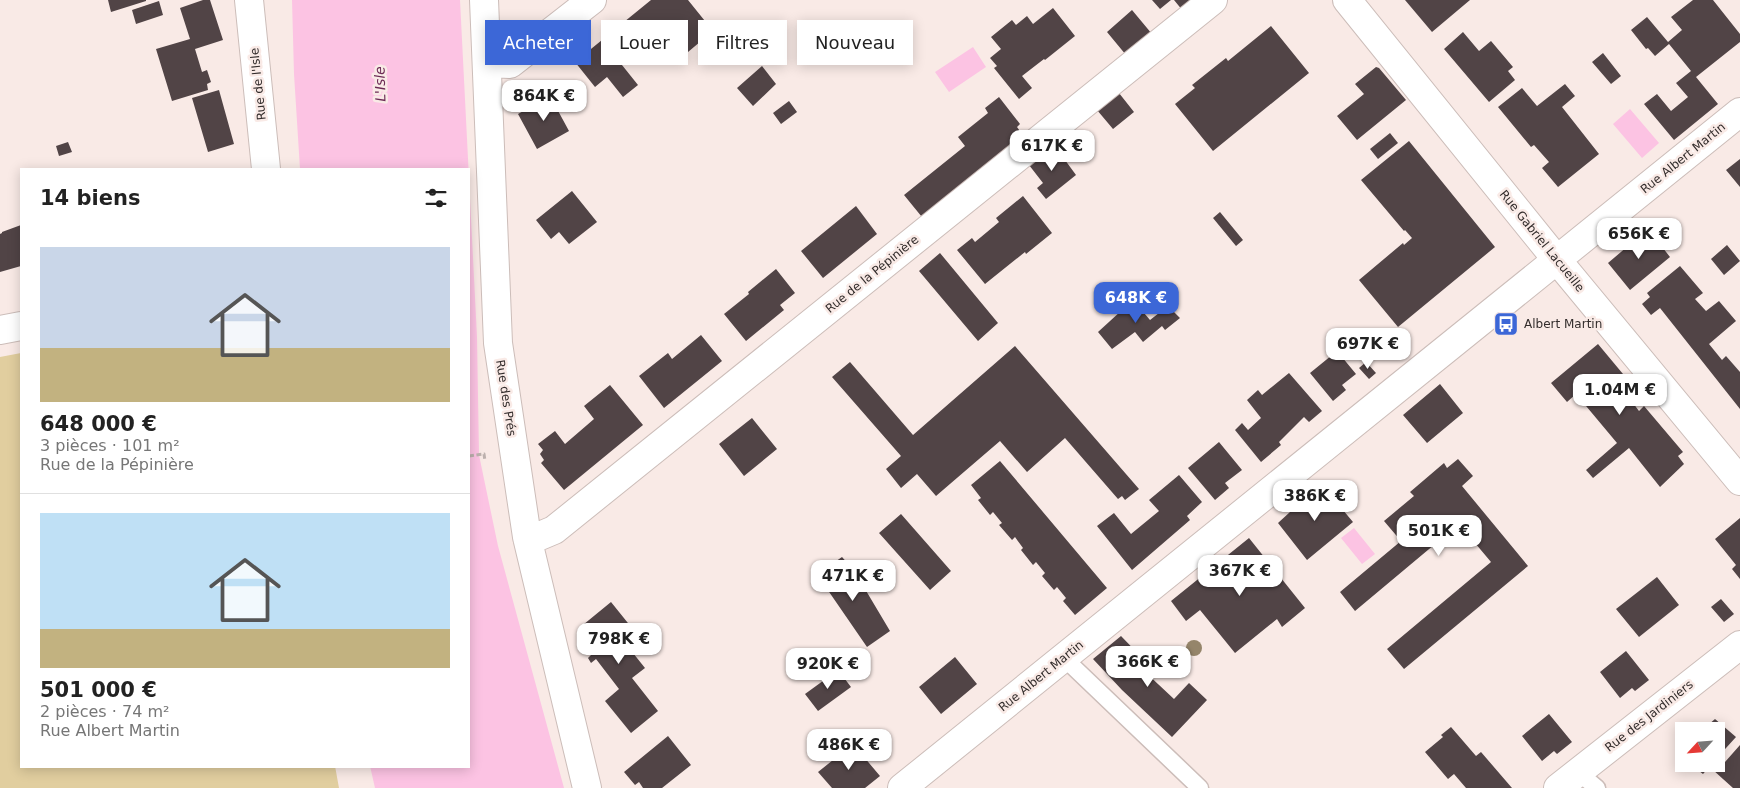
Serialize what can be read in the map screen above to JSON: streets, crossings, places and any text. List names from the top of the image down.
{
  "streets": {
    "street": [
      "Rue de l'Isle",
      "Rue Albert Martin",
      "Rue Gabriel Lacueille",
      "Rue de la Pépinière",
      "Rue des Prés",
      "Rue des Jardiniers"
    ]
  },
  "crossings": [
    ["Rue Albert Martin", "Rue Gabriel Lacueille"],
    ["Rue de la Pépinière", "Rue des Prés"]
  ],
  "water": ["L'Isle"],
  "places": {
    "bus stop": ["Albert Martin"]
  },
  "north": "bottom left",
  "page": {
    "chip": [
      "Acheter",
      "Louer",
      "Filtres",
      "Nouveau"
    ],
    "price": [
      "864K €",
      "617K €",
      "656K €",
      "648K €",
      "697K €",
      "1.04M €",
      "386K €",
      "501K €",
      "367K €",
      "471K €",
      "798K €",
      "366K €",
      "920K €",
      "486K €"
    ],
    "heading": "14 biens",
    "list": [
      {
        "name": "648 000 €",
        "note": "3 pièces · 101 m² · Rue de la Pépinière"
      },
      {
        "name": "501 000 €",
        "note": "2 pièces · 74 m² · Rue Albert Martin"
      }
    ]
  }
}
